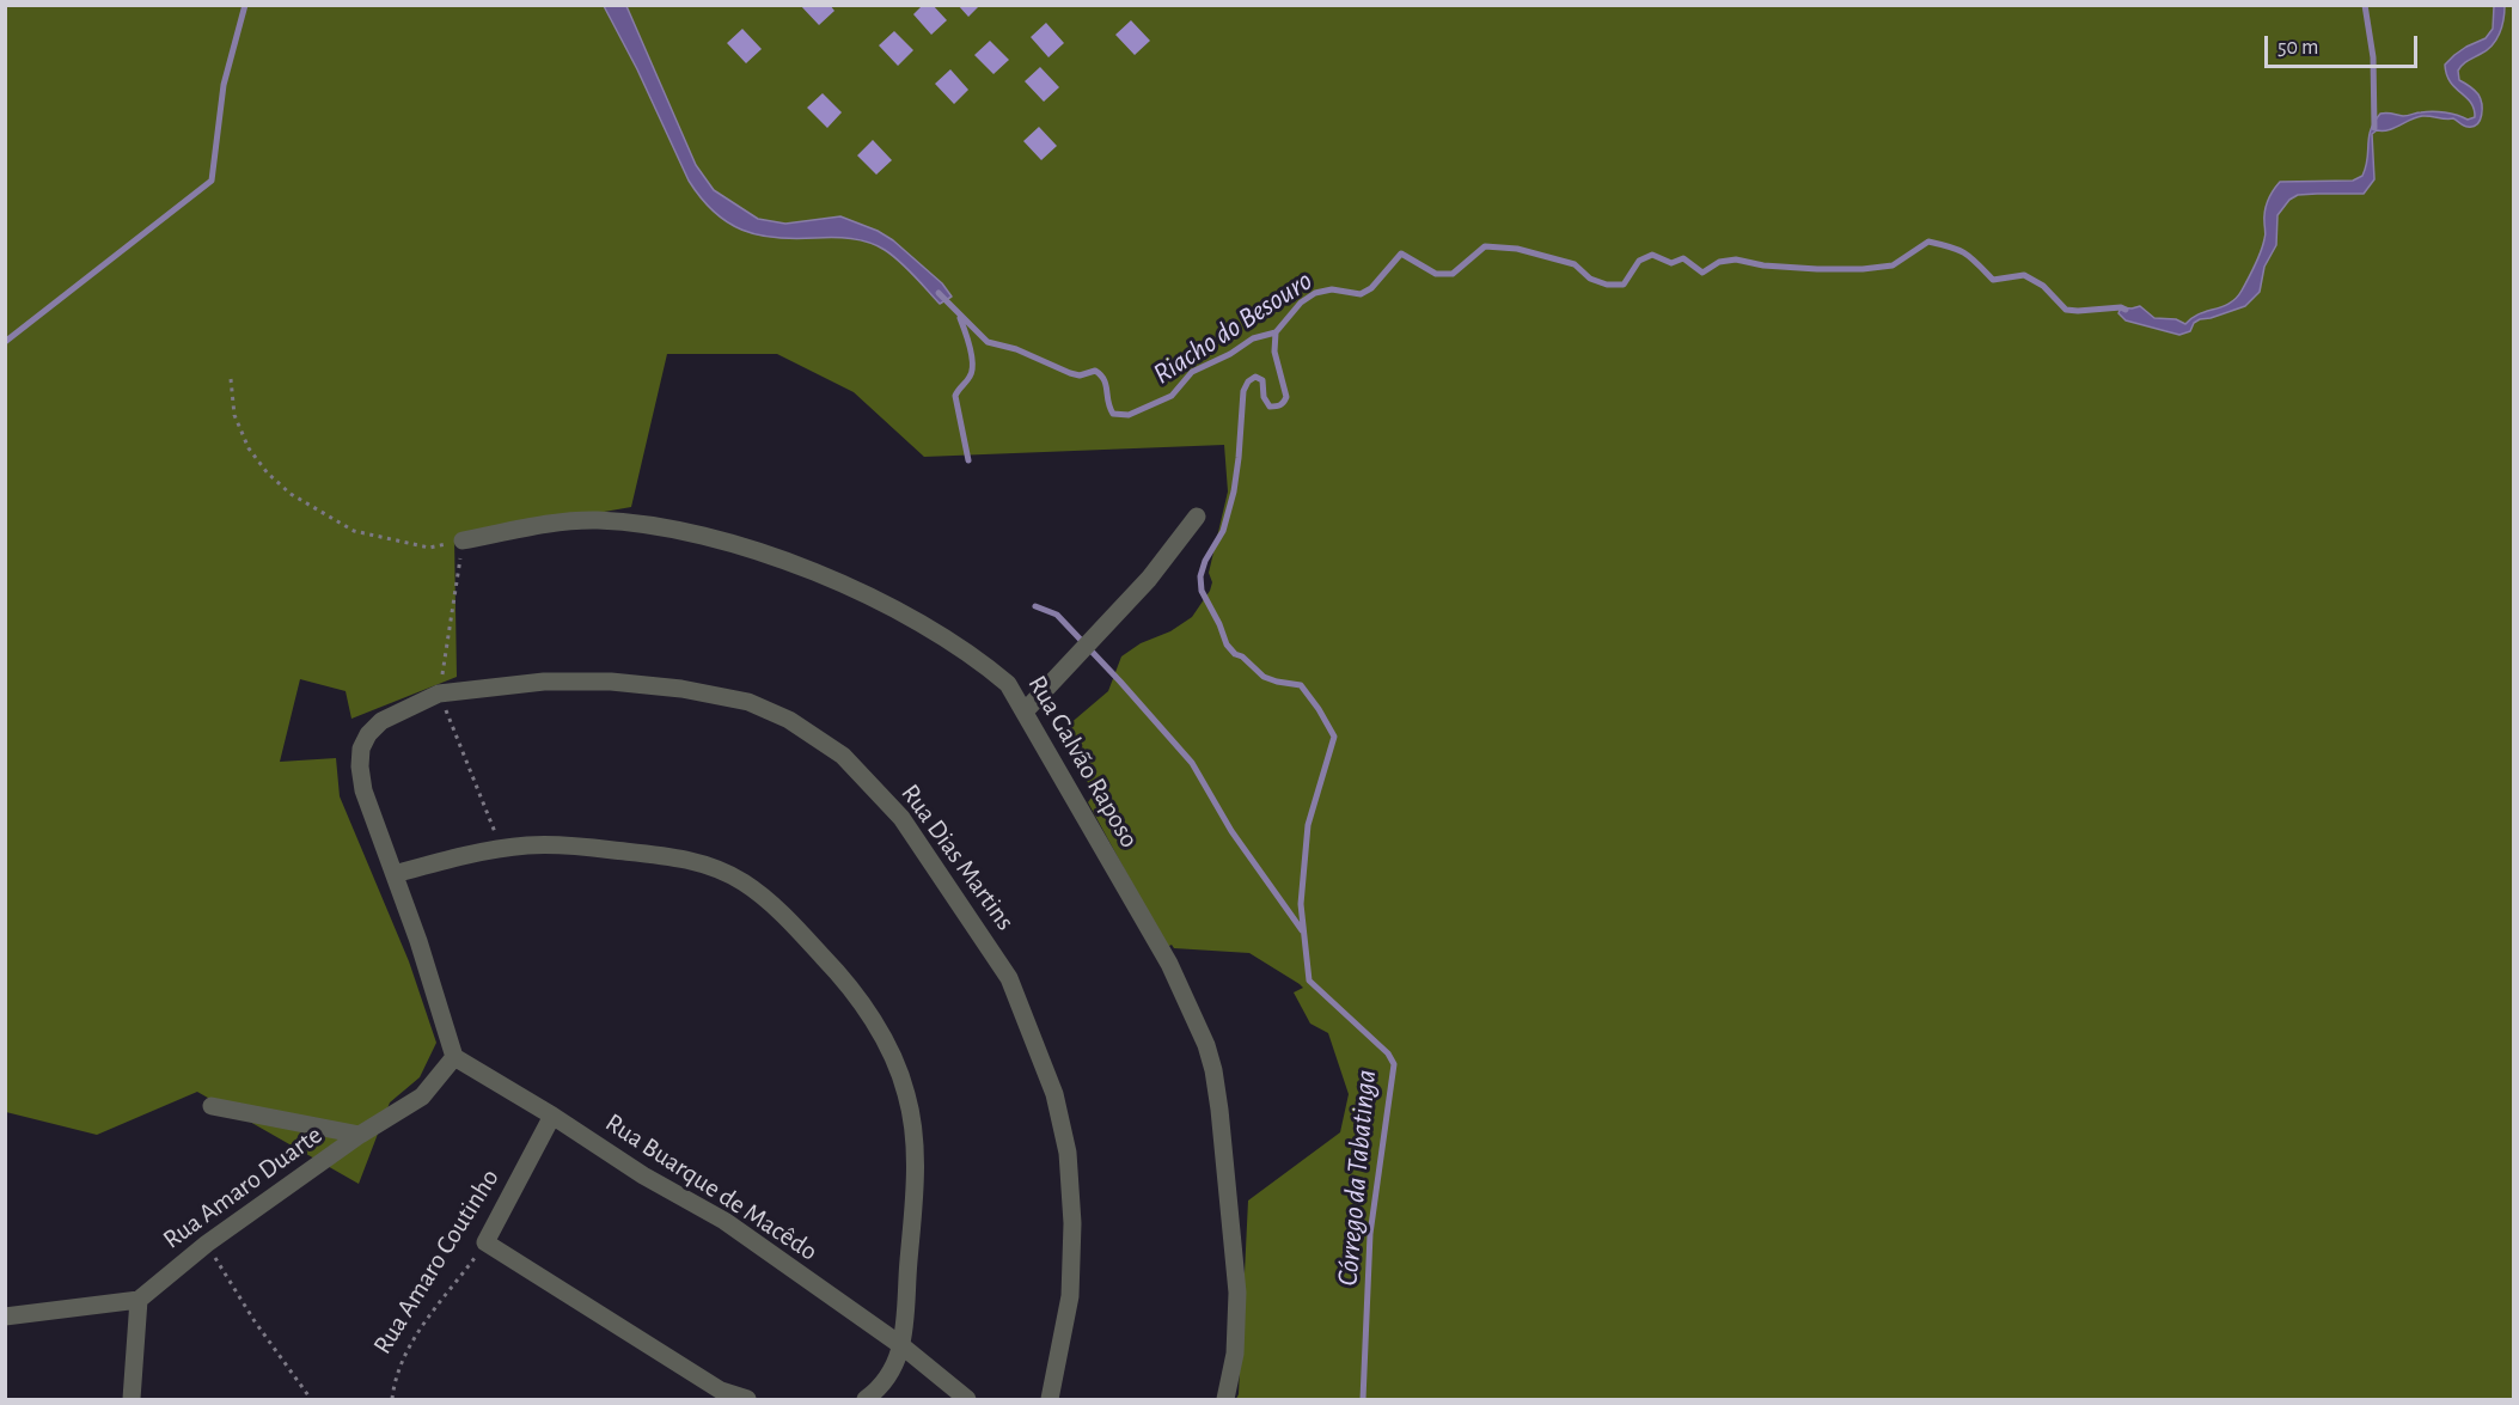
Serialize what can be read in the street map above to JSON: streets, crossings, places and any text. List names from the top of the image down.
{
  "streets": {
    "street": [
      "Rua Galvão Raposo",
      "Rua Dias Martins",
      "Rua Amaro Duarte",
      "Rua Buarque de Macêdo",
      "Rua Amaro Coutinho"
    ]
  },
  "crossings": [
    ["Rua Dias Martins", "Rua Amaro Duarte"],
    ["Rua Dias Martins", "Rua Buarque de Macêdo"],
    ["Rua Amaro Duarte", "Rua Buarque de Macêdo"],
    ["Rua Buarque de Macêdo", "Rua Amaro Coutinho"]
  ],
  "water": ["Riacho do Besouro", "Córrego da Tabatinga"],
  "scale_bar": "50 m"
}
